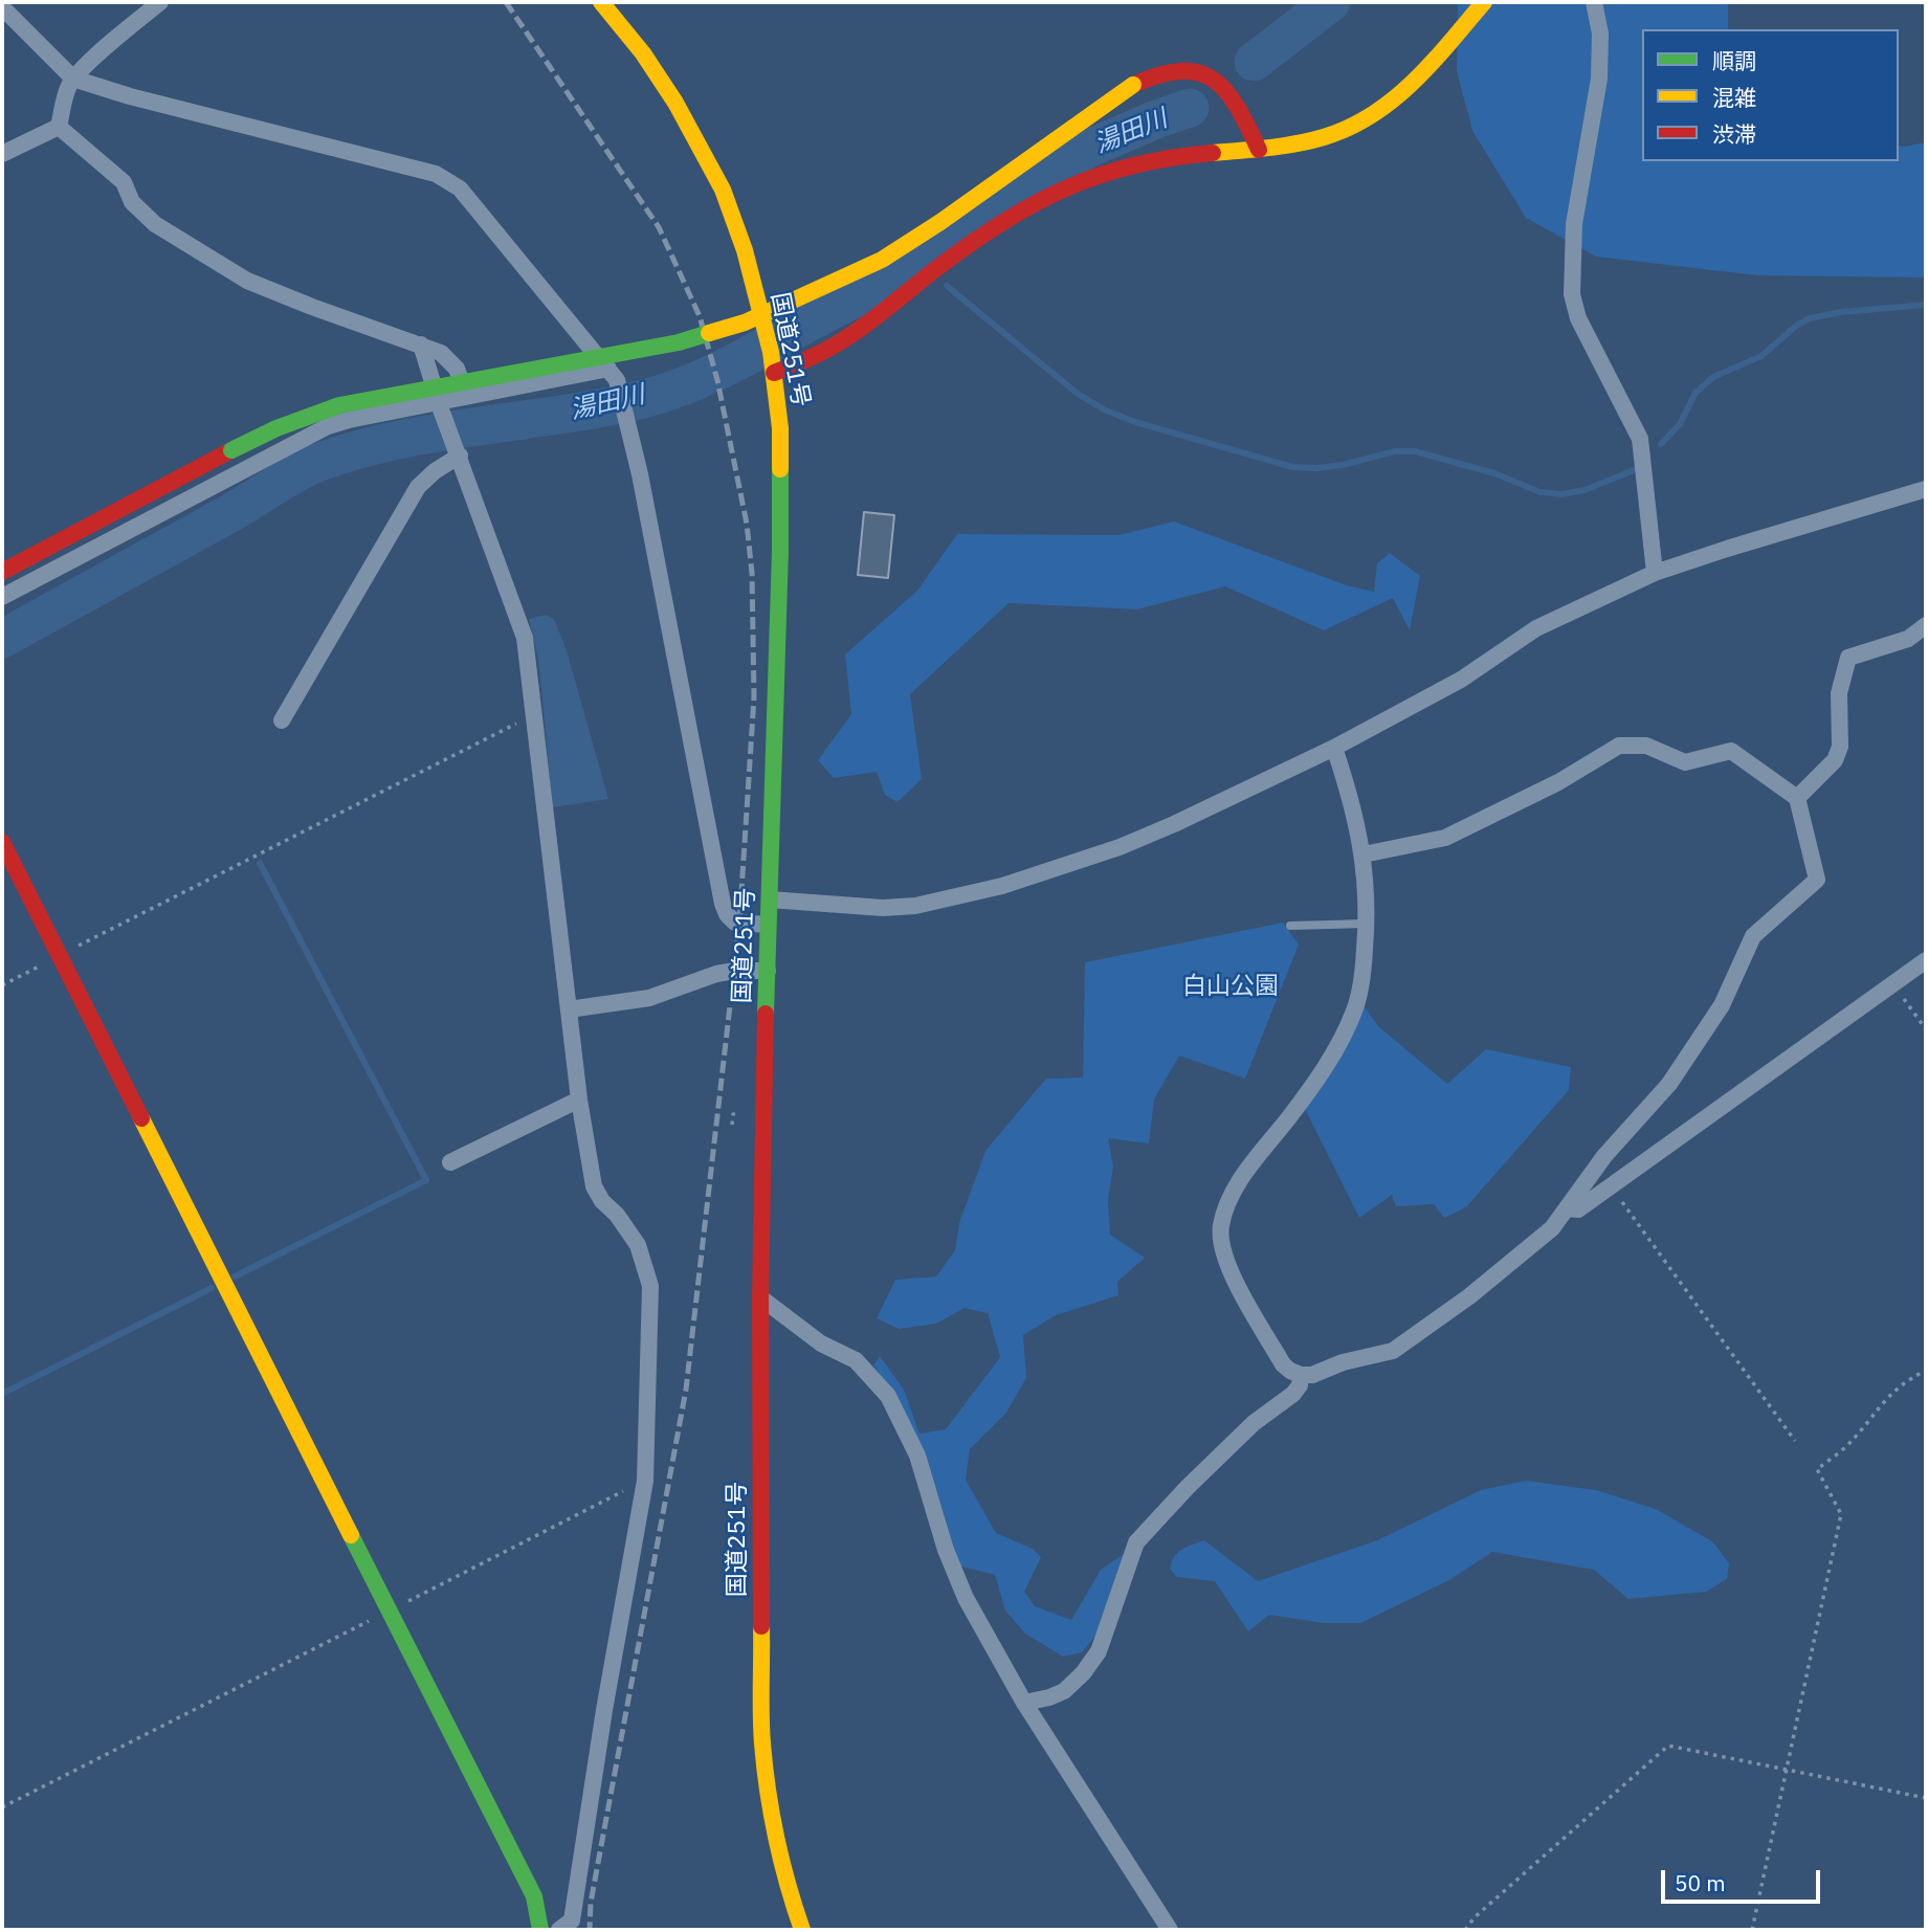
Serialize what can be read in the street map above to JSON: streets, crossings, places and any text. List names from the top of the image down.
{
  "streets": {
    "main road": ["国道251号"]
  },
  "water": ["湯田川"],
  "parks": ["白山公園"],
  "legend": ["順調", "混雑", "渋滞"],
  "scale_bar": "50 m"
}
